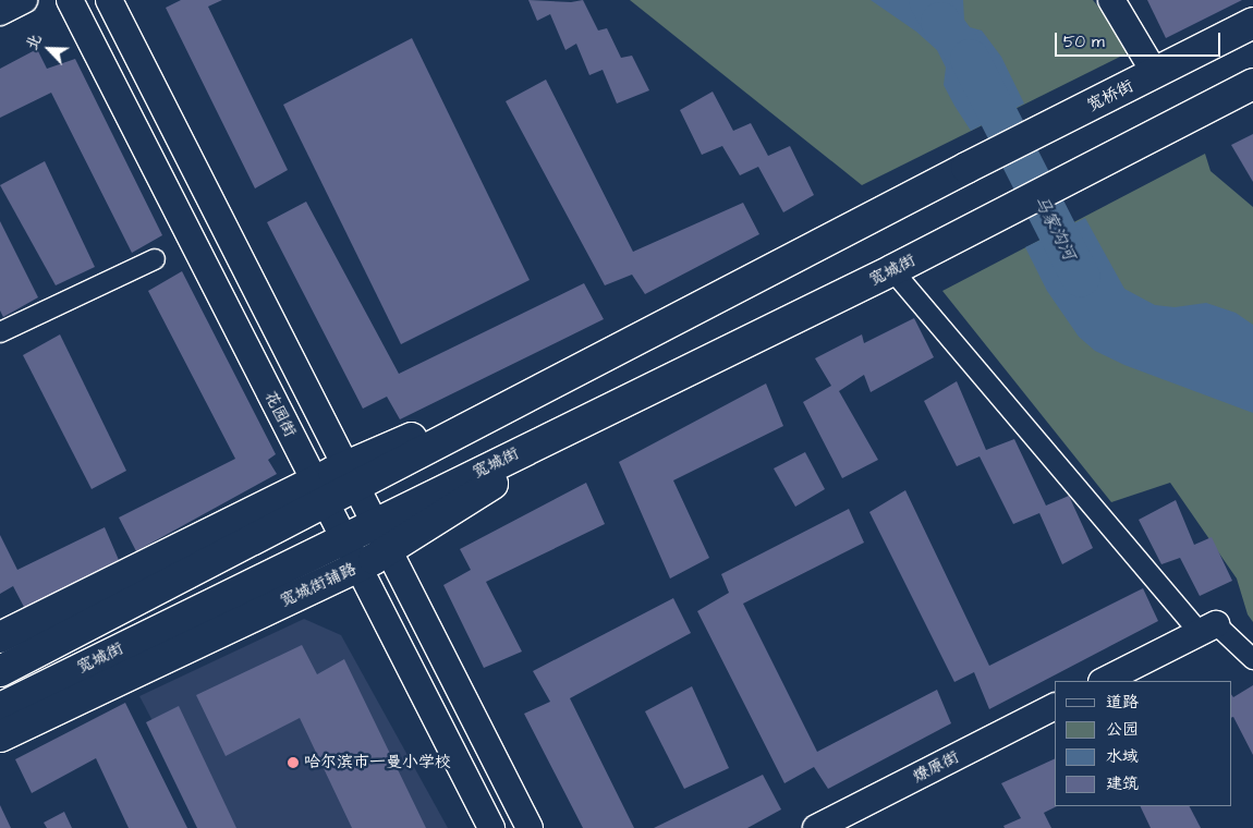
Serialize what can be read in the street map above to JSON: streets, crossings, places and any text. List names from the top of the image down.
{
  "streets": {
    "highway": ["宽桥街", "宽城街", "宽城街辅路"],
    "main road": ["花园街", "燎原街"]
  },
  "crossings": [
    ["宽桥街", "宽城街"],
    ["宽城街", "花园街"],
    ["宽城街", "宽城街辅路"],
    ["花园街", "宽城街辅路"]
  ],
  "water": ["马家沟河"],
  "places": ["哈尔滨市一曼小学校"],
  "legend": [
    "道路",
    "公园",
    "水域",
    "建筑"
  ],
  "scale_bar": "50 m",
  "north": "top left"
}
